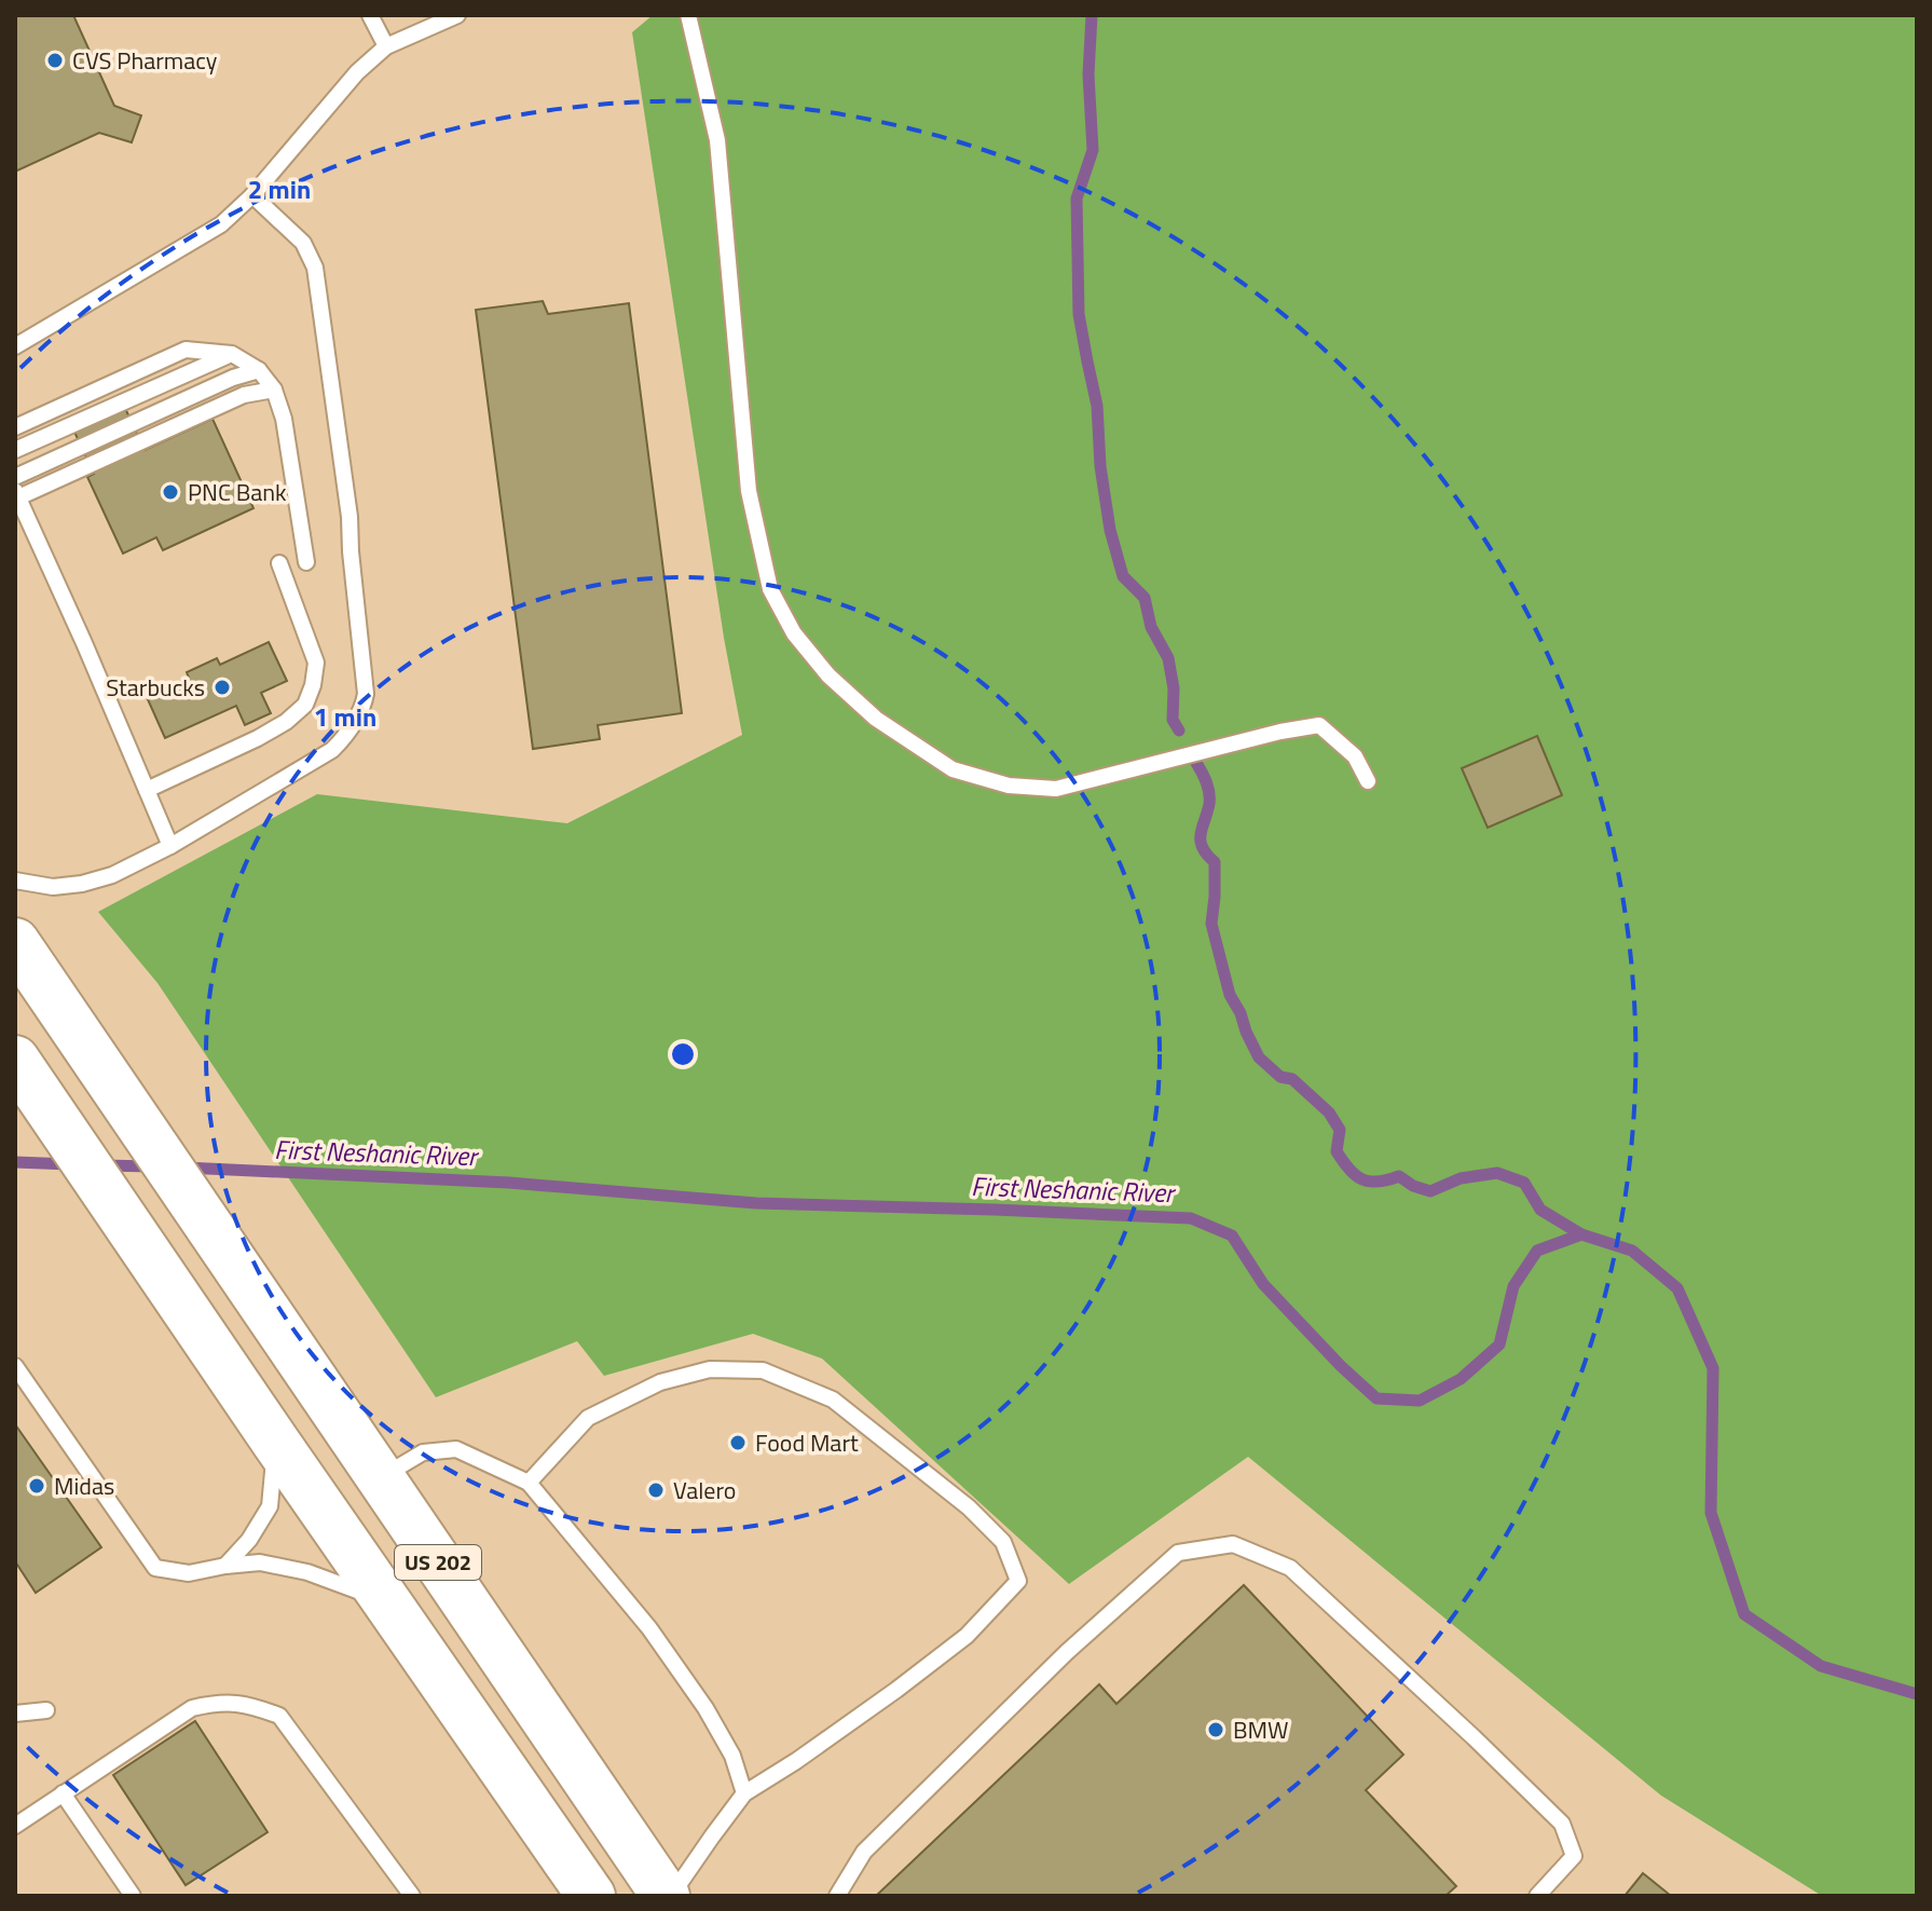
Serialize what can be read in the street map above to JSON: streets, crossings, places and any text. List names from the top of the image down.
{
  "streets": {
    "highway": ["US 202"]
  },
  "water": ["First Neshanic River"],
  "places": [
    "CVS Pharmacy",
    "PNC Bank",
    "Starbucks",
    "Food Mart",
    "Midas",
    "Valero",
    "BMW"
  ],
  "rings": ["2 min", "1 min"]
}
